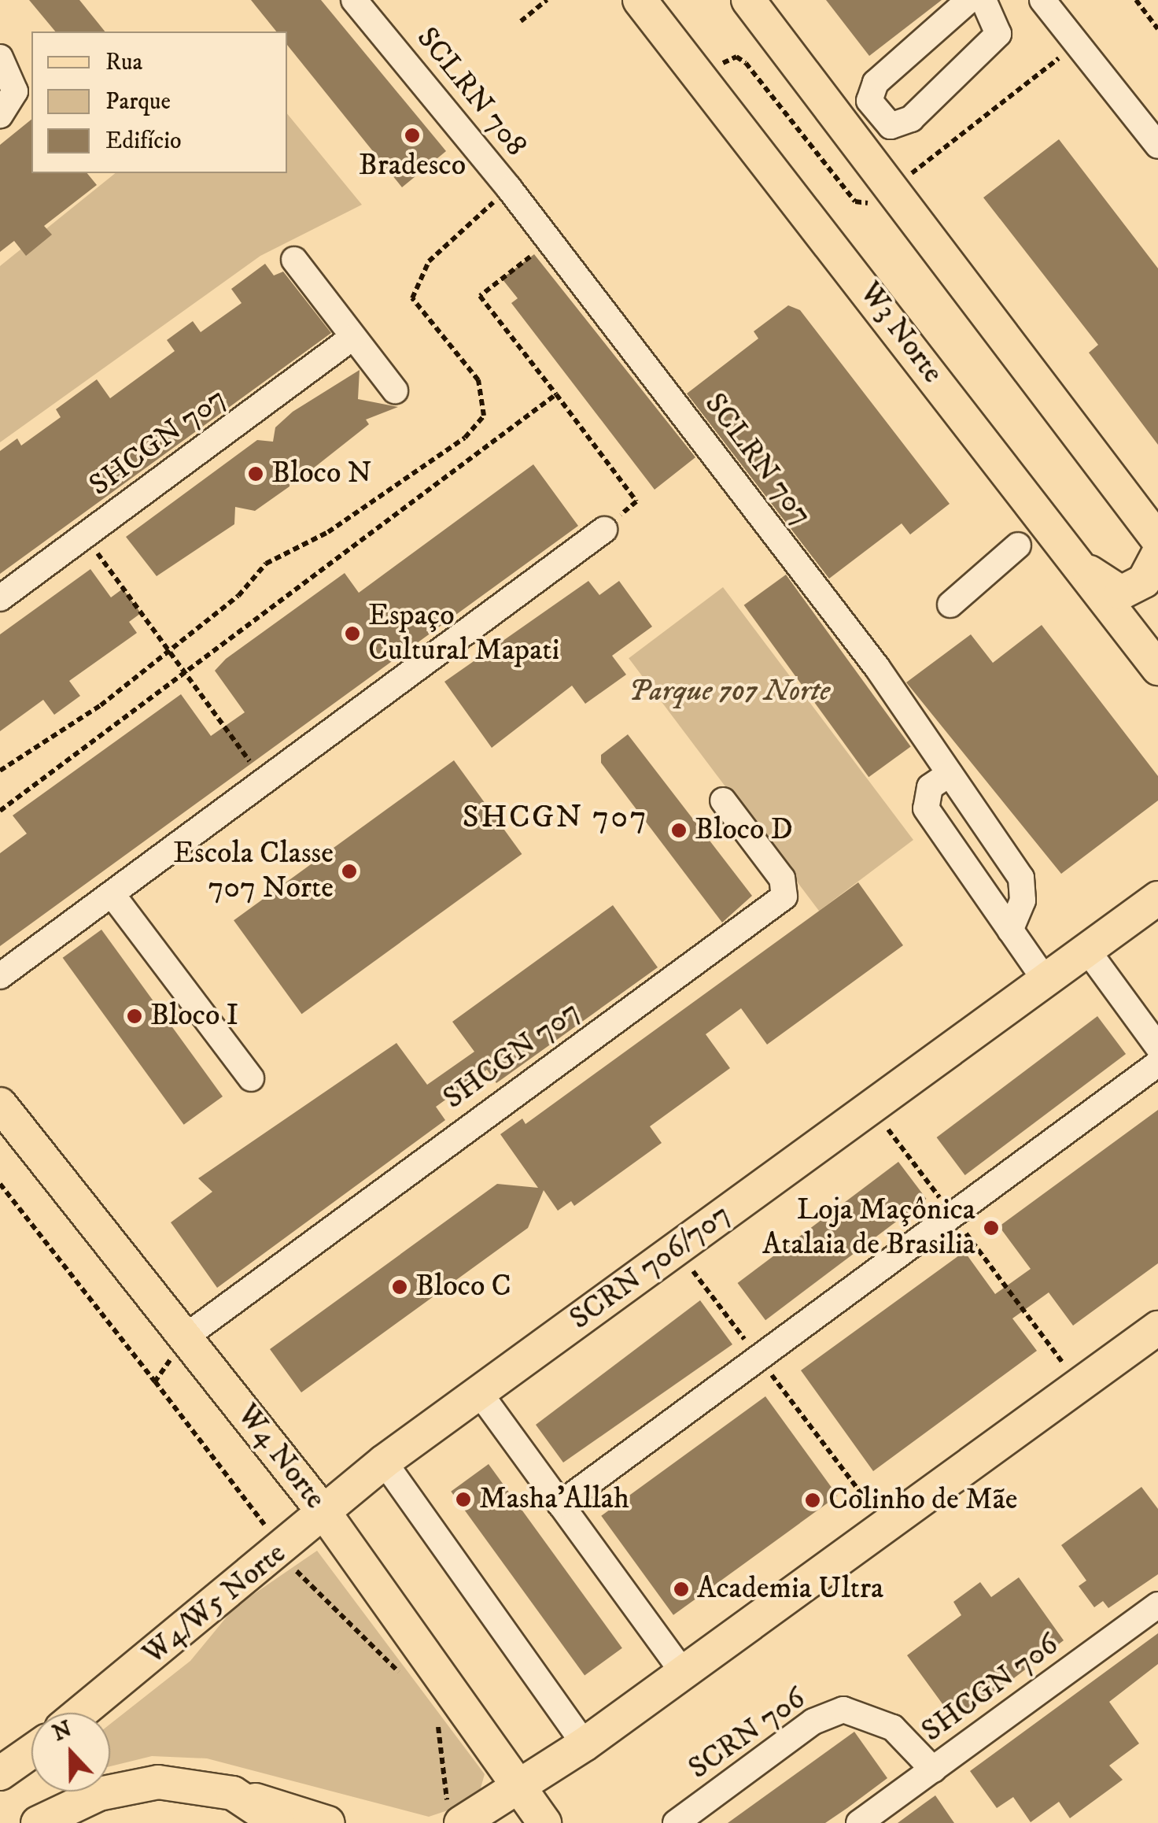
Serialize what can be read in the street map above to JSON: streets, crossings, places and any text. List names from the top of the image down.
{
  "streets": {
    "main road": [
      "W3 Norte",
      "SCRN 706/707",
      "W4 Norte",
      "W4/W5 Norte"
    ],
    "street": [
      "SCLRN 708",
      "SHCGN 707",
      "SCLRN 707",
      "SHCGN 706",
      "SCRN 706"
    ]
  },
  "crossings": [
    ["SCLRN 708", "SCLRN 707"],
    ["SHCGN 707", "W4 Norte"],
    ["SCRN 706/707", "W4/W5 Norte"],
    ["W4 Norte", "W4/W5 Norte"],
    ["SHCGN 706", "SCRN 706"]
  ],
  "districts": ["SHCGN 707"],
  "parks": ["Parque 707 Norte"],
  "places": [
    "Bradesco",
    "Bloco N",
    "Espaço Cultural Mapati",
    "Bloco D",
    "Escola Classe 707 Norte",
    "Bloco I",
    "Loja Maçônica Atalaia de Brasilia",
    "Bloco C",
    "Masha'Allah",
    "Colinho de Mãe",
    "Academia Ultra"
  ],
  "legend": ["Rua", "Parque", "Edifício"],
  "north": "top"
}
